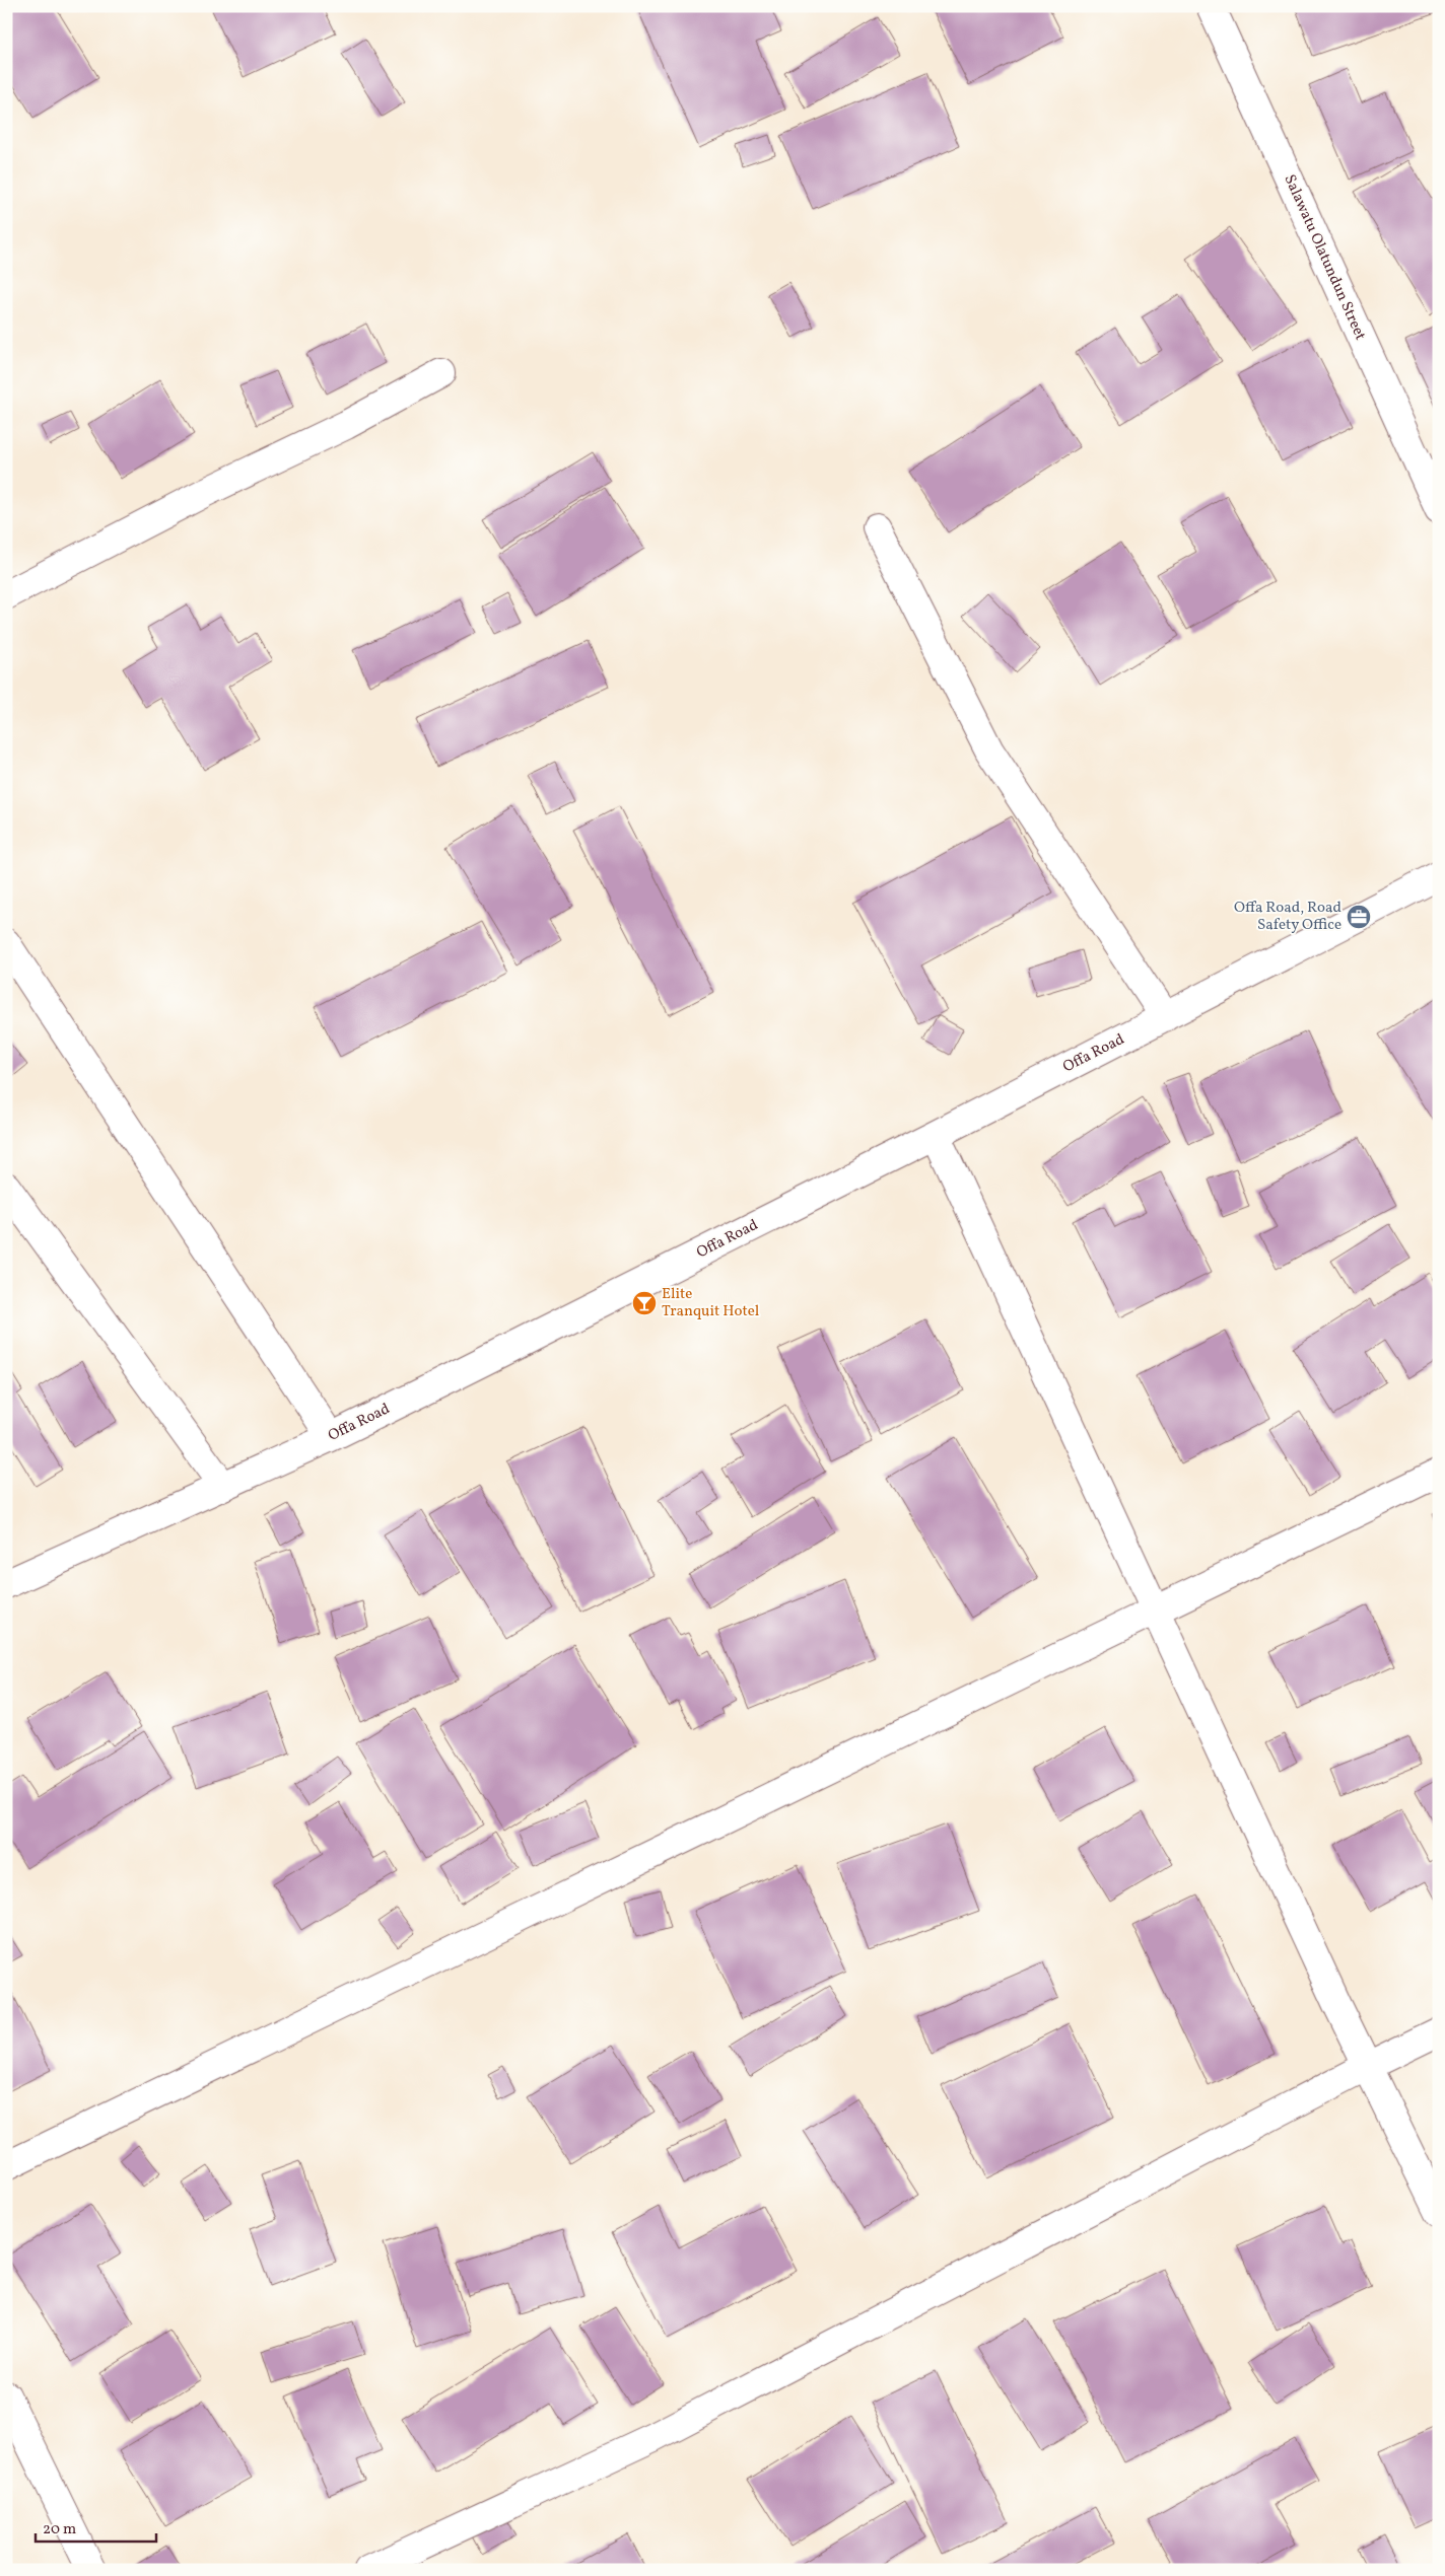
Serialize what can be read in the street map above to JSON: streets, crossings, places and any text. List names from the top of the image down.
{
  "streets": {
    "street": ["Salawatu Olatundun Street", "Offa Road"]
  },
  "places": {
    "office": ["Offa Road, Road Safety Office"],
    "bar": ["Elite Tranquit Hotel"]
  },
  "scale_bar": "20 m"
}
